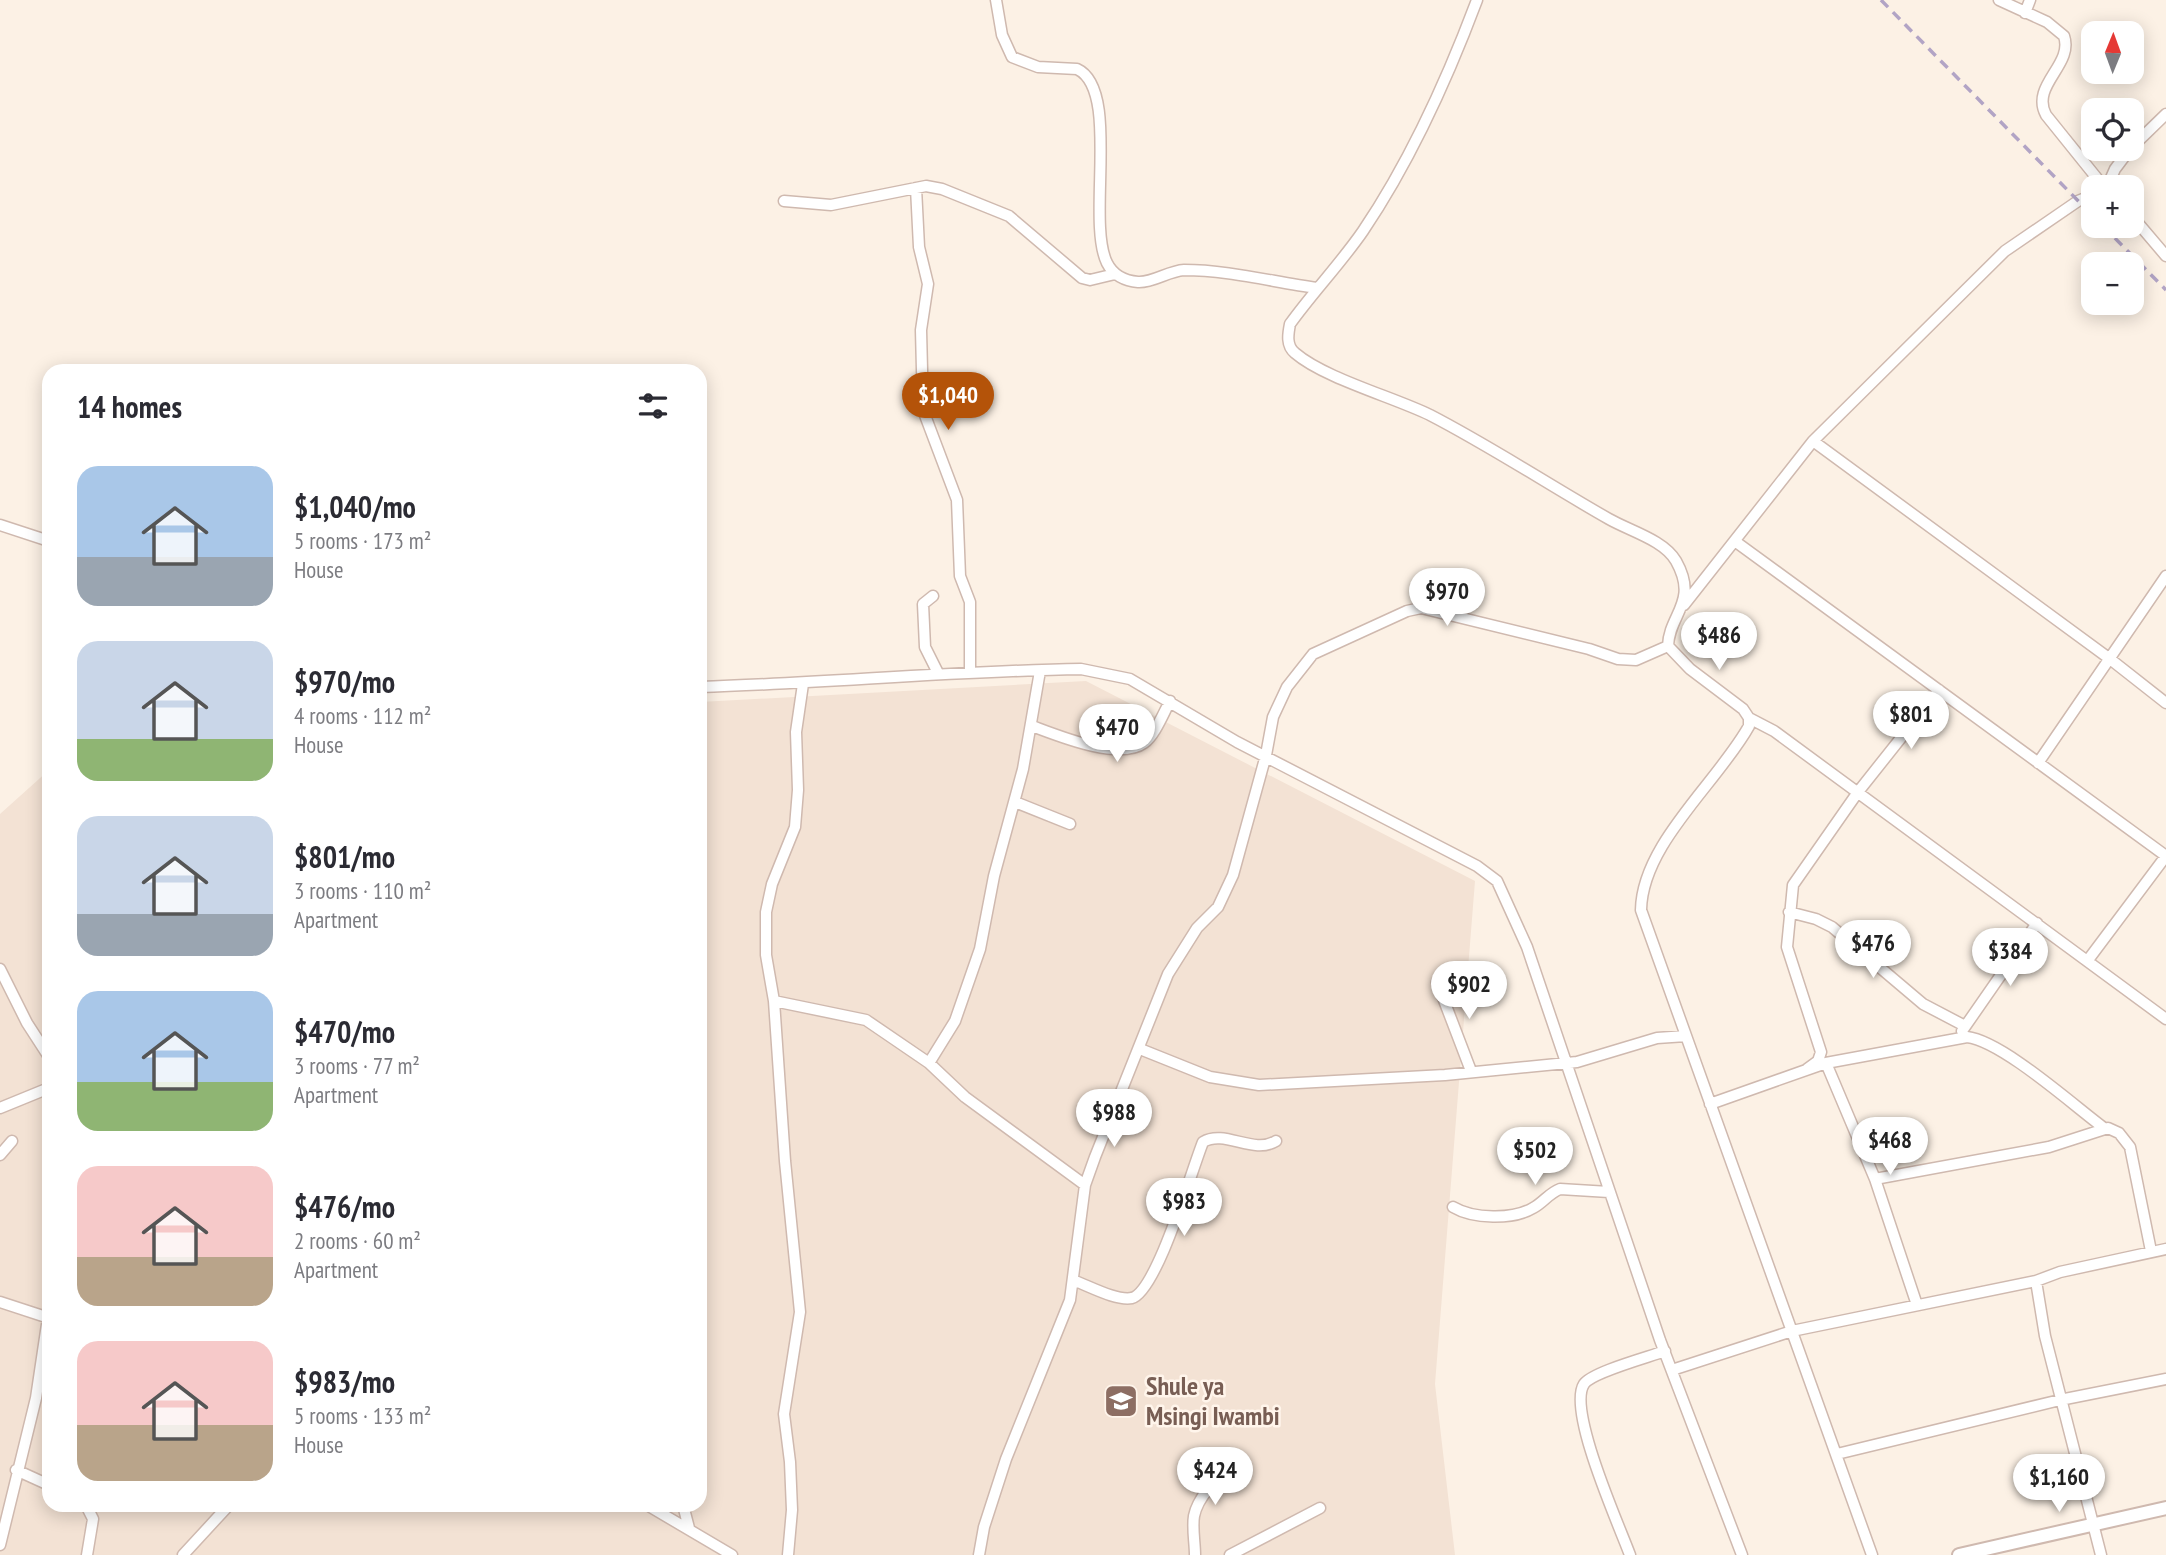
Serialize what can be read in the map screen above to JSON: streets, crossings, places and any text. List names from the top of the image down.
{
  "places": {
    "school or university": ["Shule ya Msingi Iwambi"]
  },
  "north": "top",
  "page": {
    "map_buttons": ["+", "−"],
    "heading": "14 homes",
    "price": [
      "$1,040",
      "$970",
      "$486",
      "$801",
      "$470",
      "$476",
      "$384",
      "$902",
      "$988",
      "$468",
      "$502",
      "$983",
      "$424",
      "$1,160"
    ],
    "list": [
      {
        "name": "$1,040/mo",
        "note": "5 rooms · 173 m² · House"
      },
      {
        "name": "$970/mo",
        "note": "4 rooms · 112 m² · House"
      },
      {
        "name": "$801/mo",
        "note": "3 rooms · 110 m² · Apartment"
      },
      {
        "name": "$470/mo",
        "note": "3 rooms · 77 m² · Apartment"
      },
      {
        "name": "$476/mo",
        "note": "2 rooms · 60 m² · Apartment"
      },
      {
        "name": "$983/mo",
        "note": "5 rooms · 133 m² · House"
      }
    ]
  }
}
